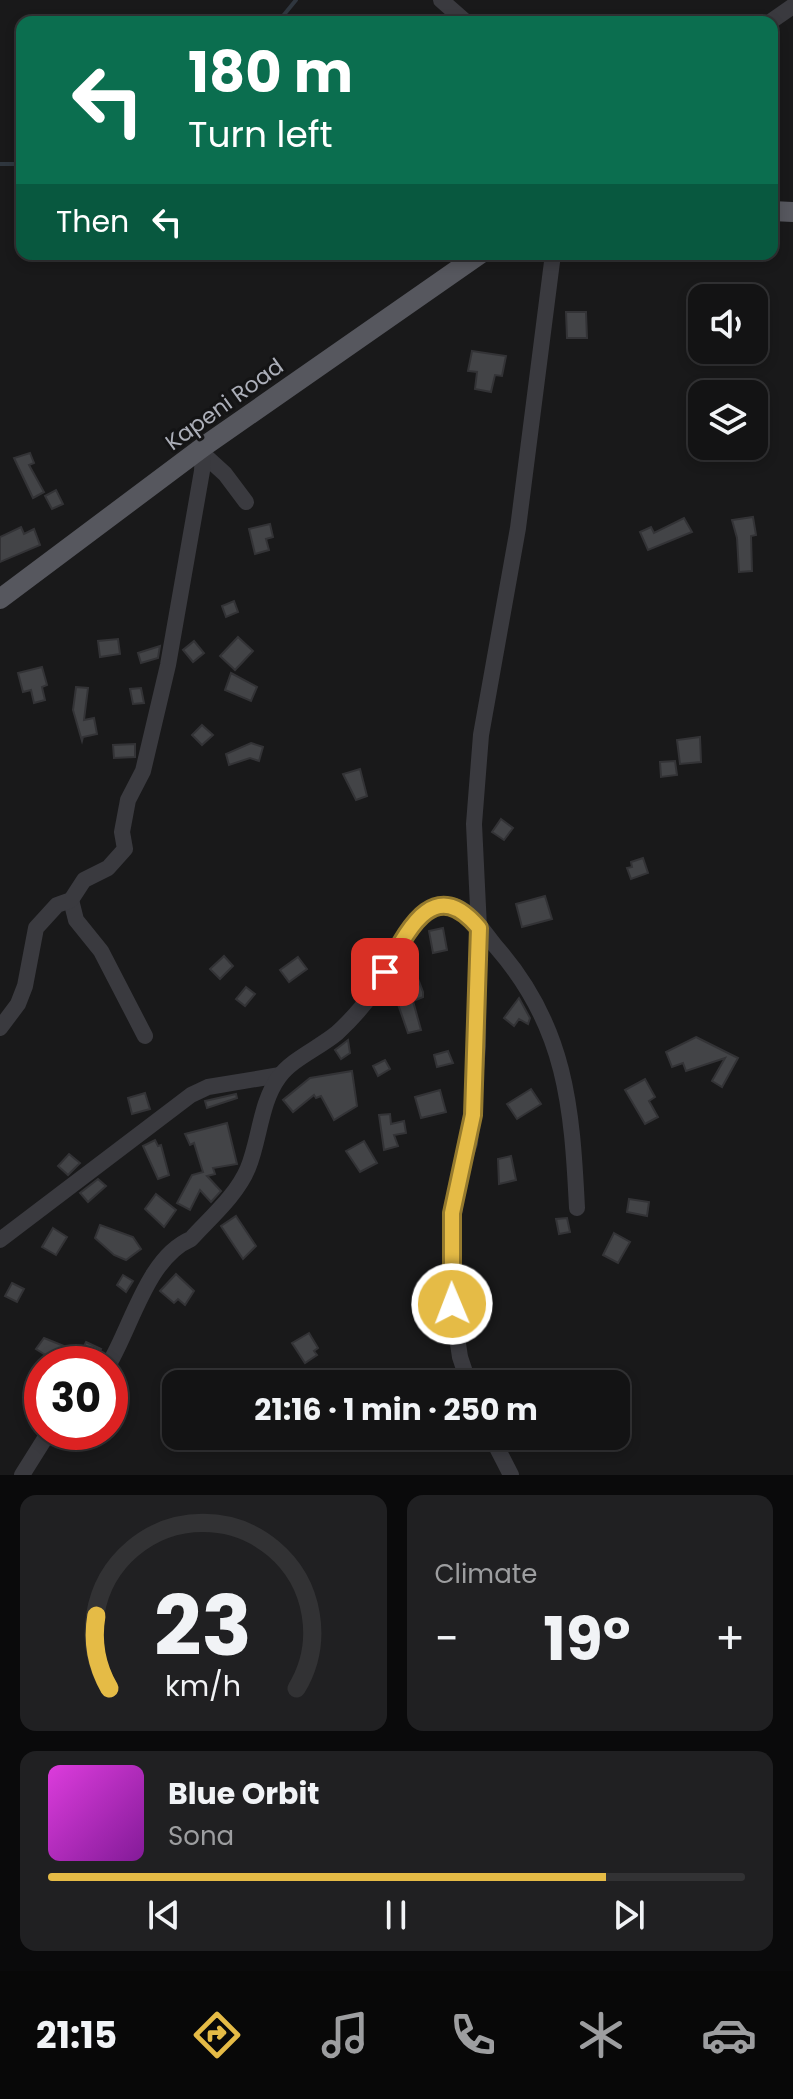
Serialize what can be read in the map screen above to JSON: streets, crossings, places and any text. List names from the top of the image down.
{
  "streets": {
    "main road": ["Kapeni Road"]
  },
  "page": {
    "turn": ["180 m", "Turn left"],
    "then": "Then",
    "limit": "30",
    "trip": "21:16 · 1 min · 250 m",
    "tile": "Climate",
    "heat": ["−", "19°", "+"],
    "song": ["Blue Orbit", "Sona"],
    "tabs": "21:15",
    "gauge": ["23", "km/h"]
  }
}
